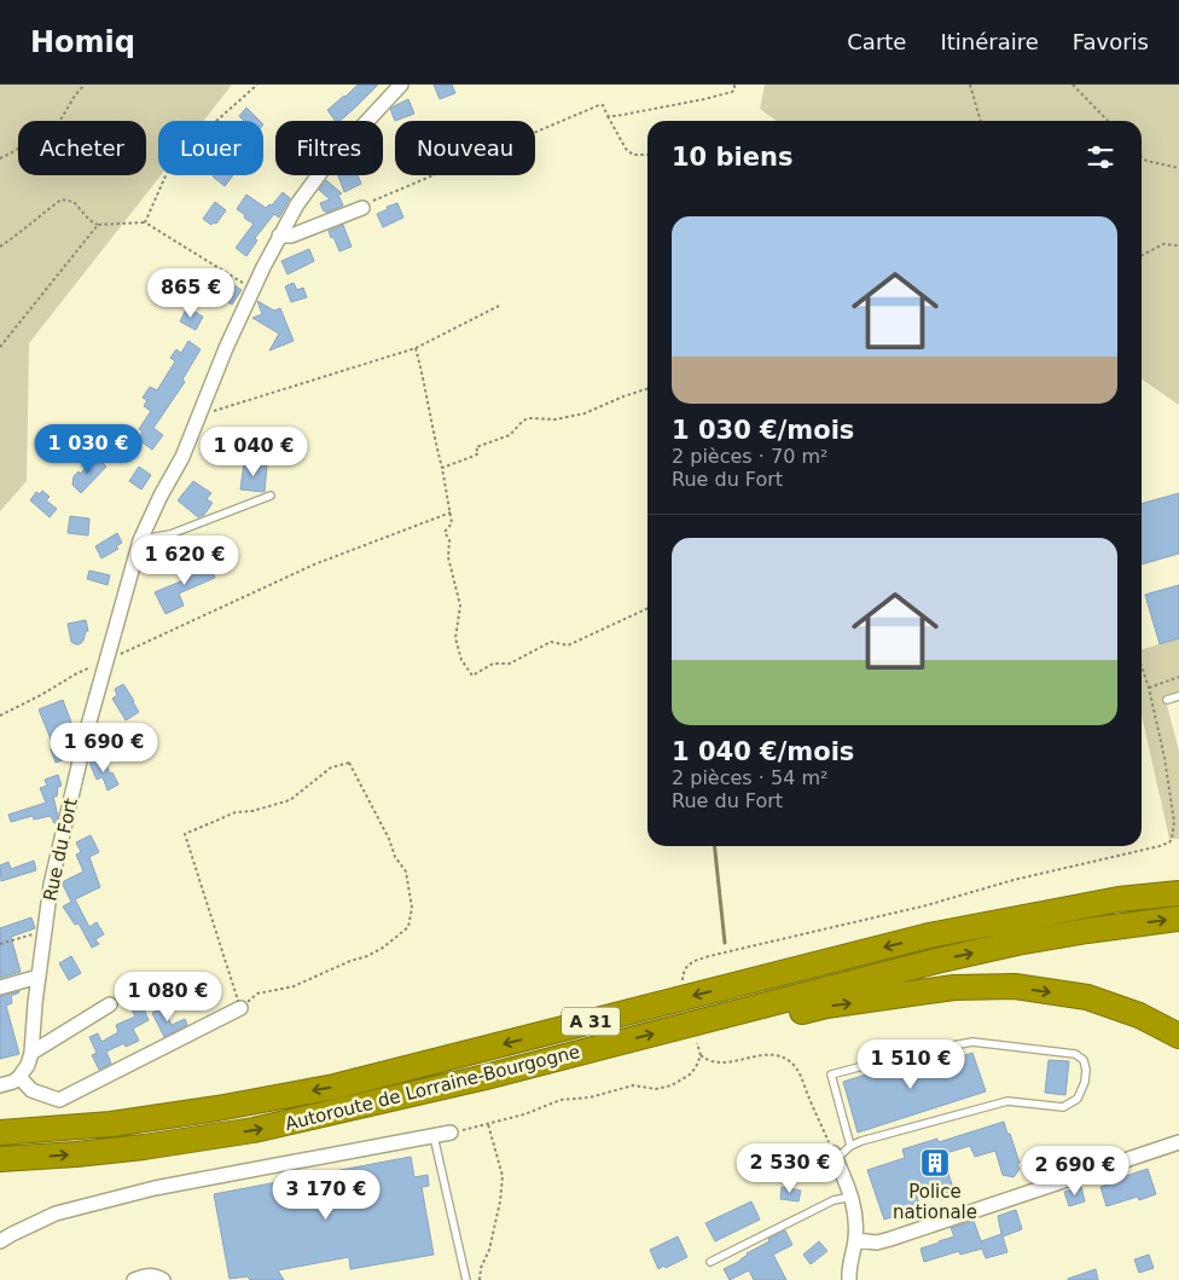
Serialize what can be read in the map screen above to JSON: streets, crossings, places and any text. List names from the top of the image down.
{
  "streets": {
    "highway": ["A 31", "Autoroute de Lorraine-Bourgogne"],
    "street": ["Rue du Fort"]
  },
  "places": {
    "building": ["Police nationale"]
  },
  "page": {
    "header": "Homiq",
    "nav": ["Carte", "Itinéraire", "Favoris"],
    "chip": [
      "Acheter",
      "Louer",
      "Filtres",
      "Nouveau"
    ],
    "heading": "10 biens",
    "list": [
      {
        "name": "1 030 €/mois",
        "note": "2 pièces · 70 m² · Rue du Fort"
      },
      {
        "name": "1 040 €/mois",
        "note": "2 pièces · 54 m² · Rue du Fort"
      }
    ],
    "price": [
      "865 €",
      "1 030 €",
      "1 040 €",
      "1 620 €",
      "1 690 €",
      "1 080 €",
      "1 510 €",
      "2 530 €",
      "2 690 €",
      "3 170 €"
    ]
  }
}
